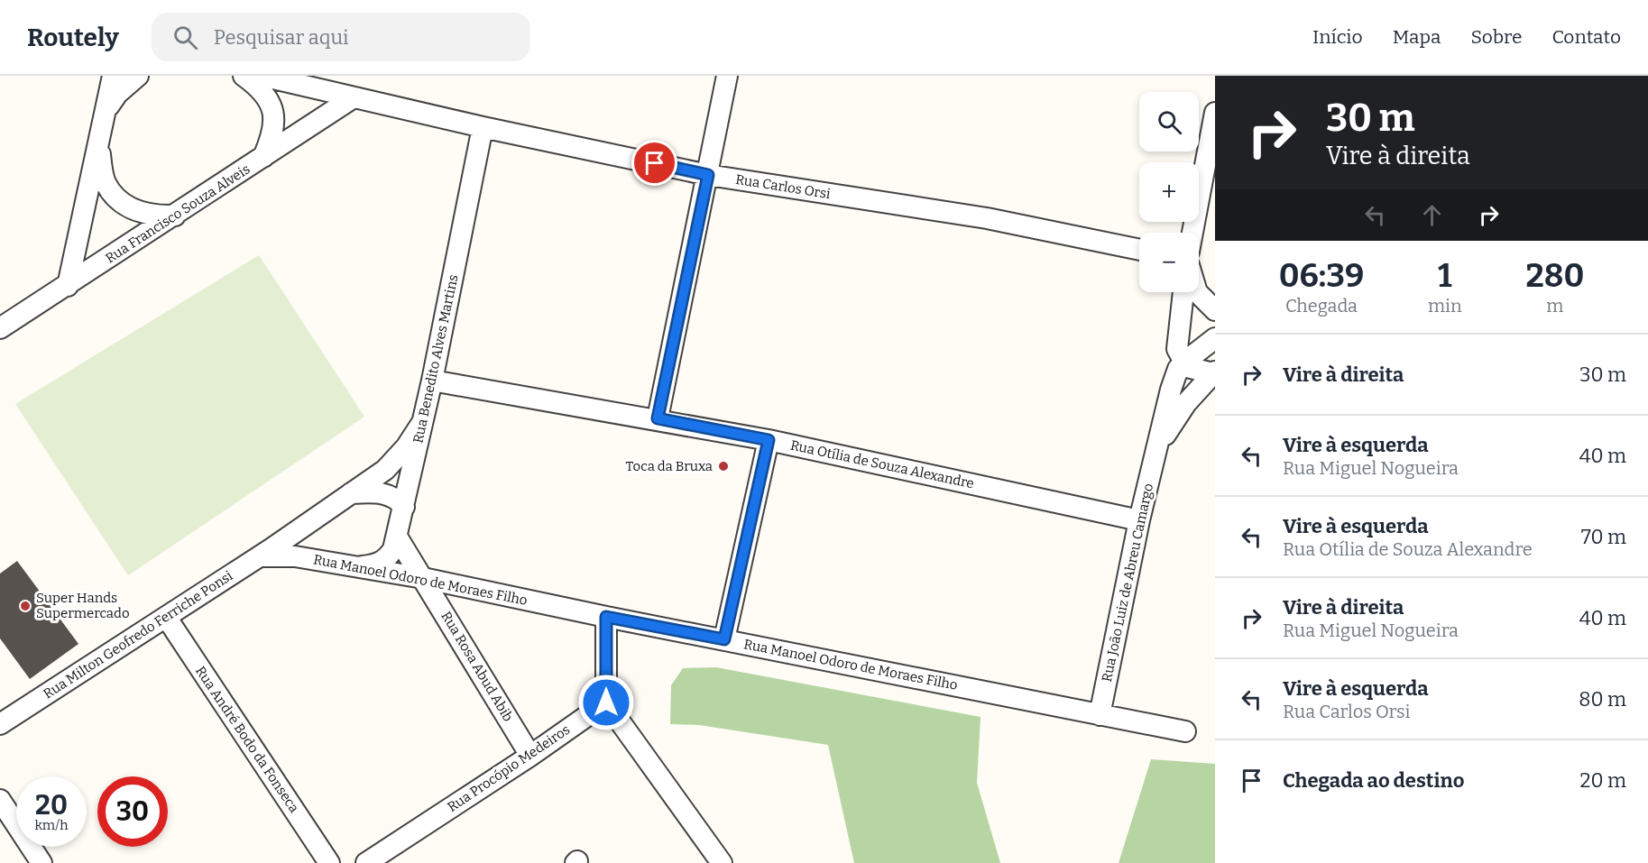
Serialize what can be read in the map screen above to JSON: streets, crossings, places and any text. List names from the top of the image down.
{
  "streets": {
    "street": [
      "Rua Carlos Orsi",
      "Rua Francisco Souza Alveis",
      "Rua Benedito Alves Martins",
      "Rua Otília de Souza Alexandre",
      "Rua Manoel Odoro de Moraes Filho",
      "Rua João Luiz de Abreu Camargo",
      "Rua Milton Geofredo Ferriche Ponsi",
      "Rua Rosa Abud Abib",
      "Rua André Bodo da Fonseca",
      "Rua Procópio Medeiros"
    ]
  },
  "crossings": [
    ["Rua Carlos Orsi", "Rua Francisco Souza Alveis"],
    ["Rua Carlos Orsi", "Rua Benedito Alves Martins"],
    ["Rua Benedito Alves Martins", "Rua Otília de Souza Alexandre"],
    ["Rua Benedito Alves Martins", "Rua Manoel Odoro de Moraes Filho"],
    ["Rua Benedito Alves Martins", "Rua Milton Geofredo Ferriche Ponsi"],
    ["Rua Benedito Alves Martins", "Rua Rosa Abud Abib"],
    ["Rua Otília de Souza Alexandre", "Rua João Luiz de Abreu Camargo"],
    ["Rua Manoel Odoro de Moraes Filho", "Rua João Luiz de Abreu Camargo"],
    ["Rua Manoel Odoro de Moraes Filho", "Rua Milton Geofredo Ferriche Ponsi"],
    ["Rua Manoel Odoro de Moraes Filho", "Rua Rosa Abud Abib"],
    ["Rua Milton Geofredo Ferriche Ponsi", "Rua André Bodo da Fonseca"],
    ["Rua Rosa Abud Abib", "Rua Procópio Medeiros"]
  ],
  "places": ["Toca da Bruxa", "Super Hands Supermercado"],
  "page": {
    "header": "Routely",
    "search": "Pesquisar aqui",
    "nav": [
      "Início",
      "Mapa",
      "Sobre",
      "Contato"
    ],
    "turn": ["30 m", "Vire à direita"],
    "map_buttons": ["+", "−"],
    "eta": [
      "06:39",
      "Chegada",
      "1",
      "min",
      "280",
      "m"
    ],
    "list": [
      {
        "name": "Vire à direita",
        "value": "30 m"
      },
      {
        "name": "Vire à esquerda",
        "note": "Rua Miguel Nogueira",
        "value": "40 m"
      },
      {
        "name": "Vire à esquerda",
        "note": "Rua Otília de Souza Alexandre",
        "value": "70 m"
      },
      {
        "name": "Vire à direita",
        "note": "Rua Miguel Nogueira",
        "value": "40 m"
      },
      {
        "name": "Vire à esquerda",
        "note": "Rua Carlos Orsi",
        "value": "80 m"
      },
      {
        "name": "Chegada ao destino",
        "value": "20 m"
      }
    ],
    "speed": "20 km/h",
    "limit": "30"
  }
}
